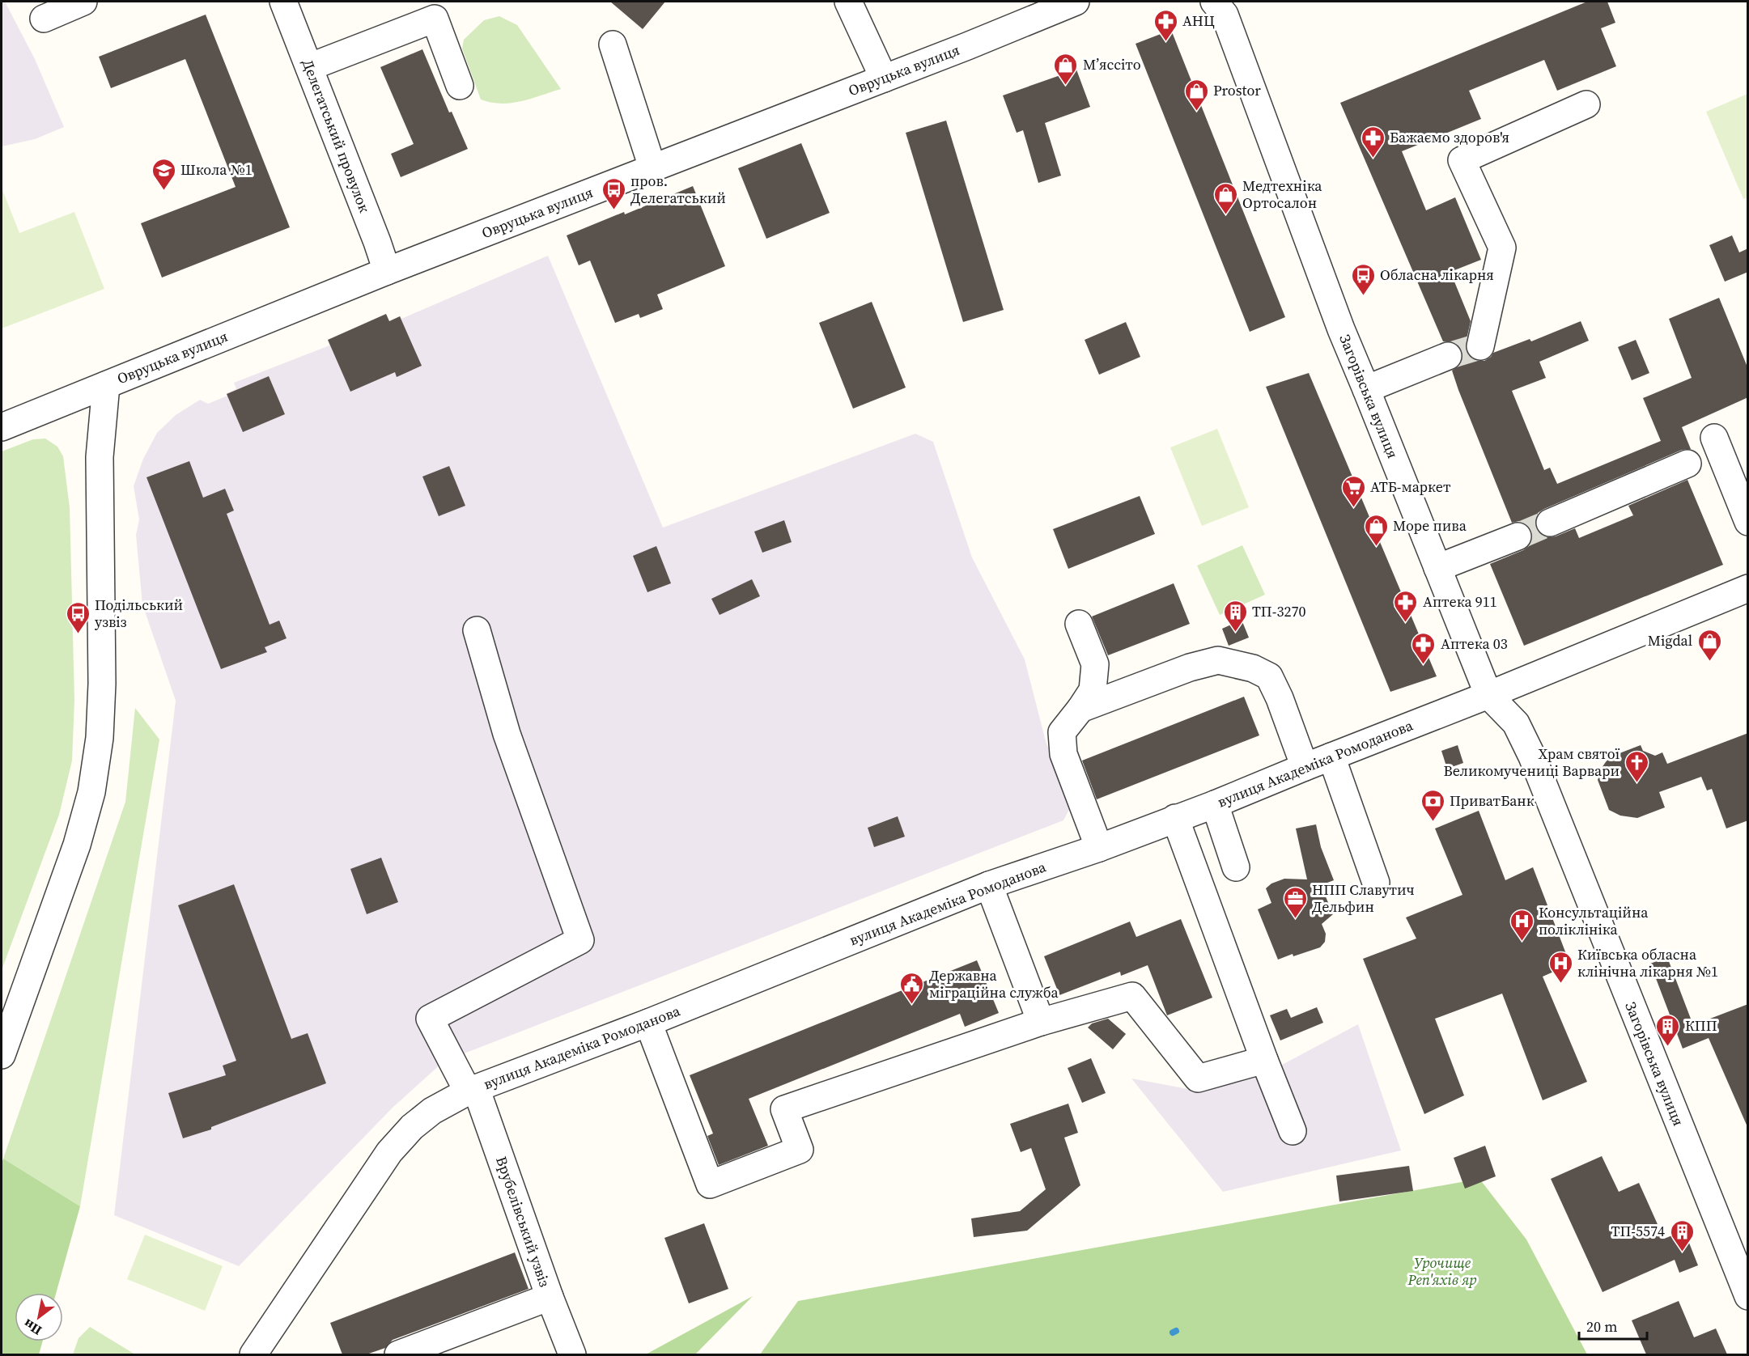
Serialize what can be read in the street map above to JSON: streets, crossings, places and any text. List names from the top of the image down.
{
  "streets": {
    "street": [
      "Овруцька вулиця",
      "Делегатський провулок",
      "Загорівська вулиця",
      "вулиця Академіка Ромоданова",
      "Врубелівський узвіз"
    ]
  },
  "crossings": [
    ["Овруцька вулиця", "Делегатський провулок"],
    ["Загорівська вулиця", "вулиця Академіка Ромоданова"],
    ["вулиця Академіка Ромоданова", "Врубелівський узвіз"]
  ],
  "parks": ["Урочище Реп'яхів яр"],
  "places": {
    "pharmacy": [
      "АНЦ",
      "Бажаємо здоров'я",
      "Аптека 911",
      "Аптека 03"
    ],
    "shop": [
      "Мʼяссіто",
      "Prostor",
      "Медтехніка Ортосалон",
      "Море пива",
      "Migdal"
    ],
    "school or university": ["Школа №1"],
    "bus stop": ["пров. Делегатський", "Обласна лікарня", "Подільський узвіз"],
    "supermarket": ["АТБ-маркет"],
    "building": ["ТП-3270", "КПП", "ТП-5574"],
    "church": ["Храм святої Великомучениці Варвари"],
    "bank": ["ПриватБанк"],
    "office": ["НПП Славутич Дельфин"],
    "hospital": ["Консультаційна поліклініка", "Київська обласна клінічна лікарня №1"],
    "public building": ["Державна міграційна служба"]
  },
  "scale_bar": "20 m",
  "north": "bottom left"
}
